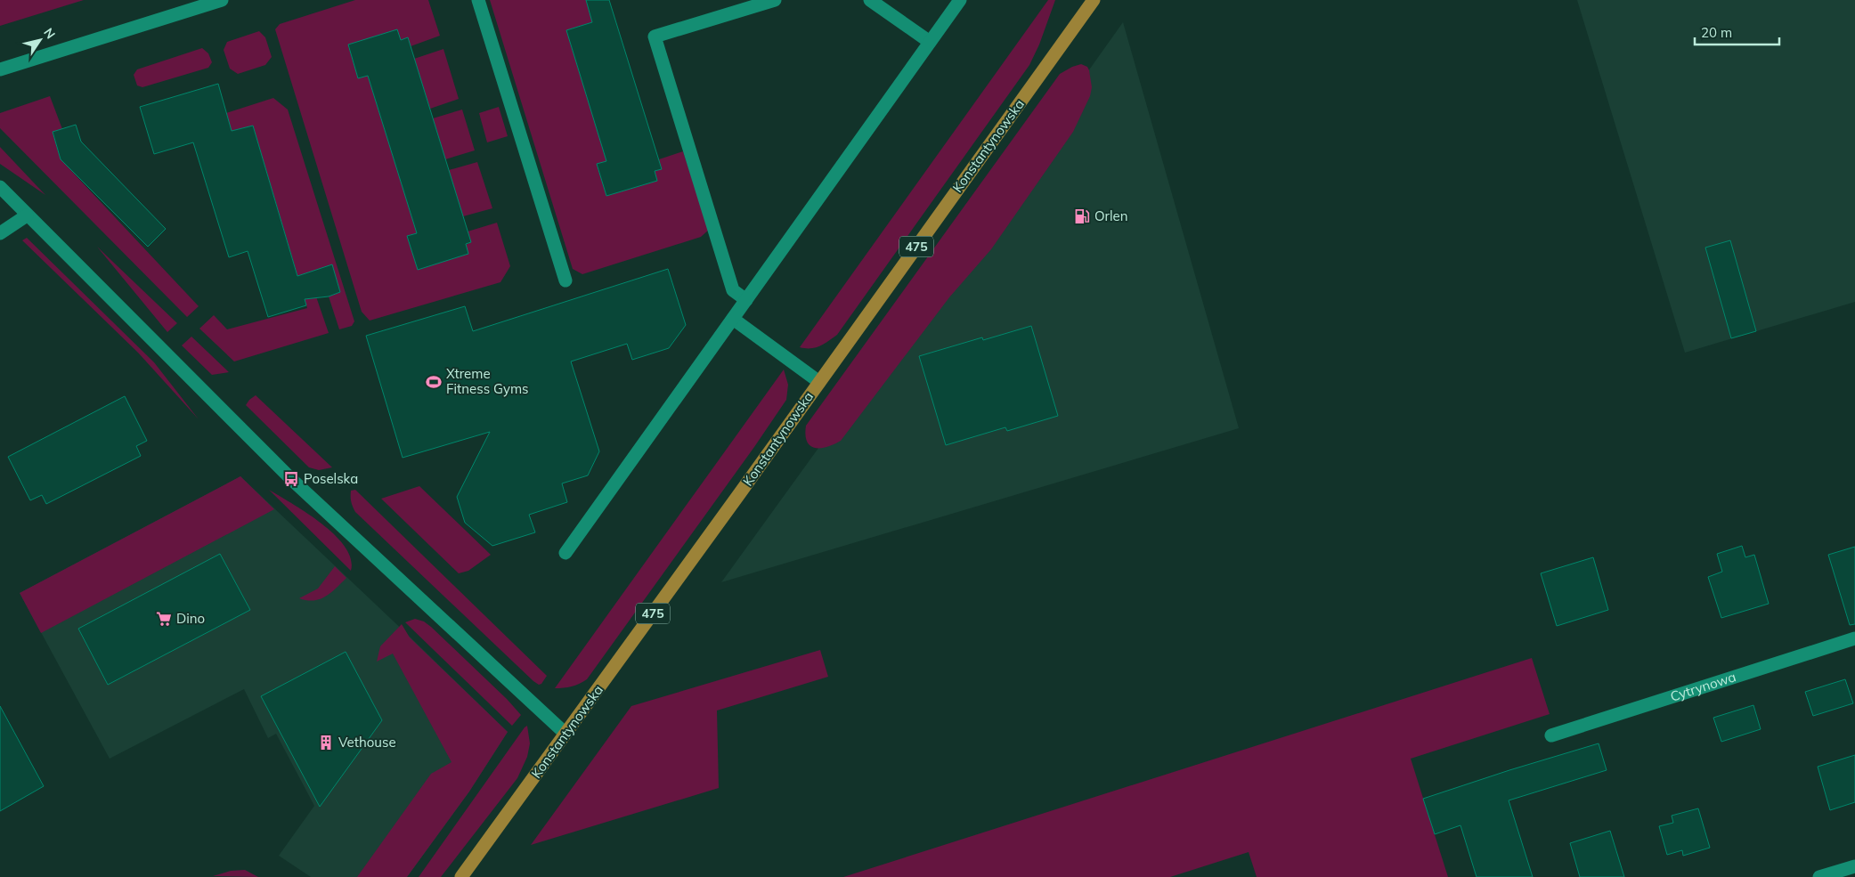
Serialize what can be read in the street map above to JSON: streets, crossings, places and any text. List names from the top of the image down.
{
  "streets": {
    "main road": ["Konstantynowska", "475"],
    "street": ["Cytrynowa"]
  },
  "places": {
    "fuel station": ["Orlen"],
    "sports": ["Xtreme Fitness Gyms"],
    "bus stop": ["Poselska"],
    "supermarket": ["Dino"],
    "building": ["Vethouse"]
  },
  "scale_bar": "20 m",
  "north": "top right"
}
